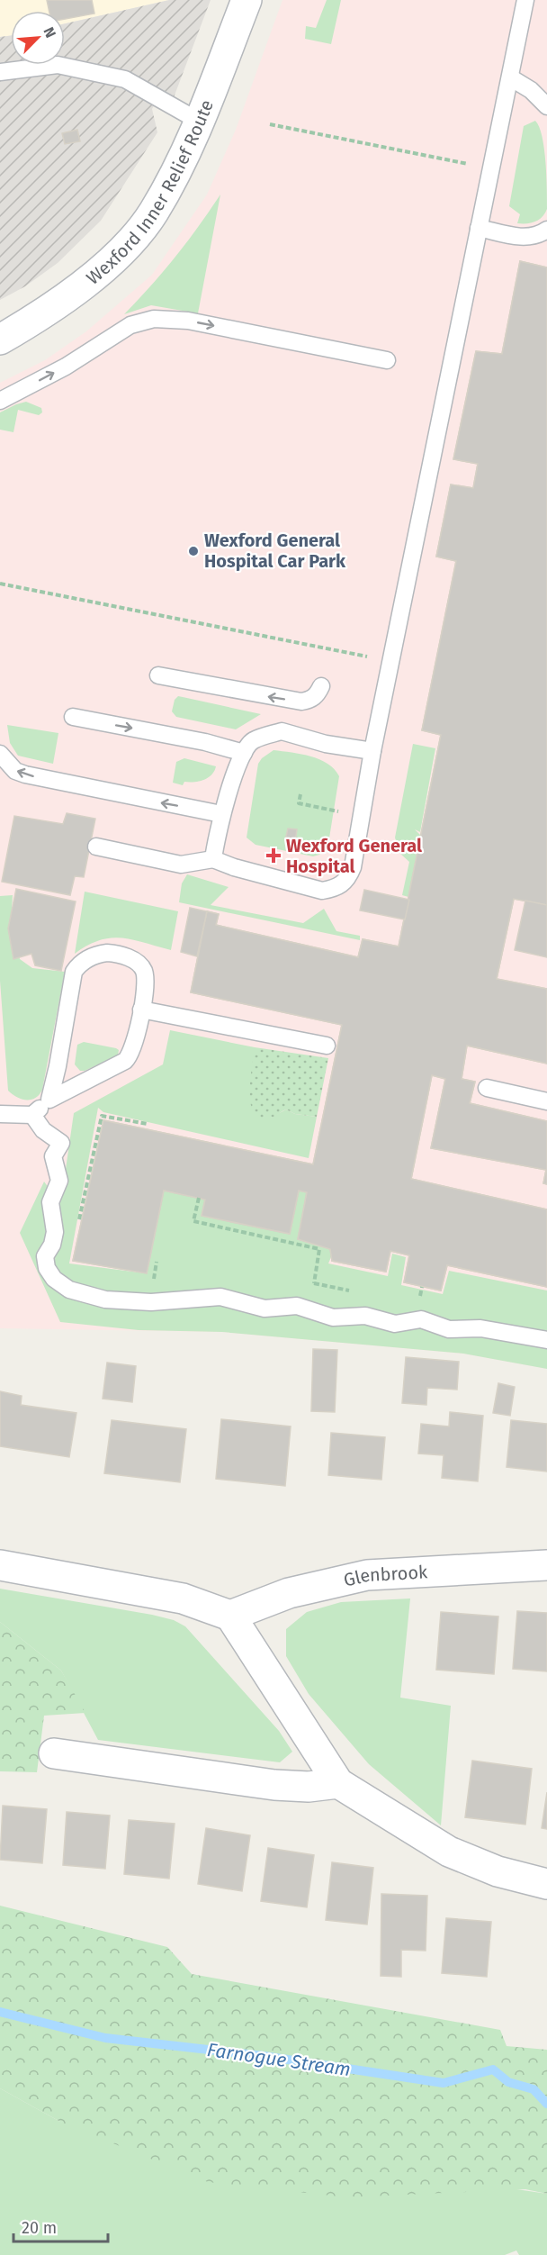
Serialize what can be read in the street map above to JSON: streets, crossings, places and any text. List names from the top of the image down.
{
  "streets": {
    "street": ["Wexford Inner Relief Route", "Glenbrook"]
  },
  "water": ["Farnogue Stream"],
  "places": {
    "other": ["Wexford General Hospital Car Park"],
    "health": ["Wexford General Hospital"]
  },
  "scale_bar": "20 m",
  "north": "top right"
}
